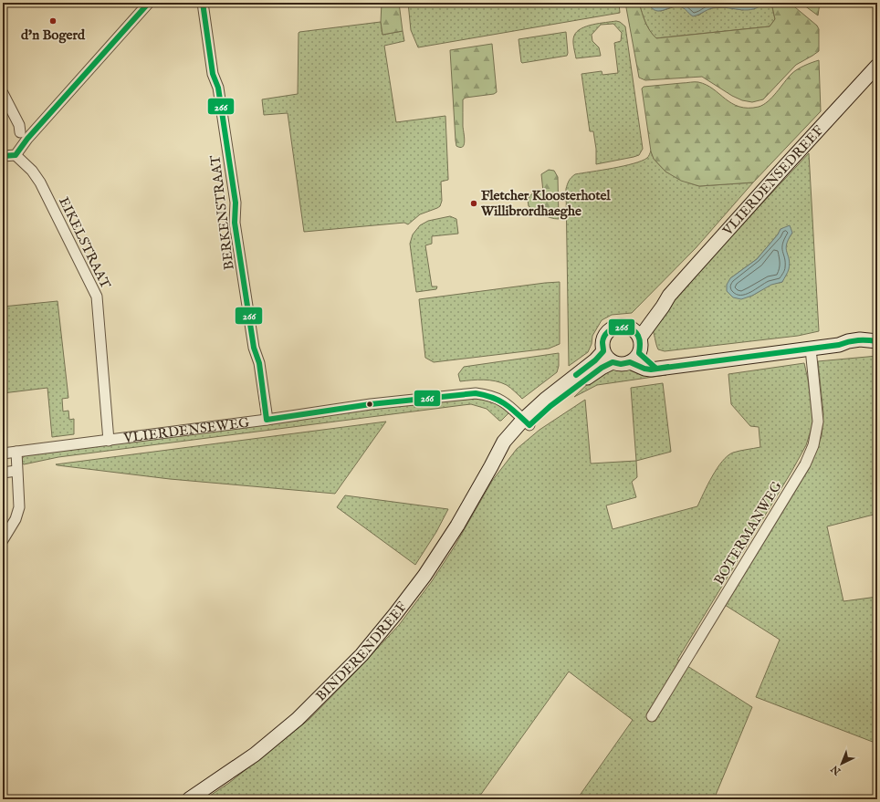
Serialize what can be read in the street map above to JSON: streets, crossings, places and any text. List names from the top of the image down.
{
  "streets": {
    "main road": ["VLIERDENSEDREEF", "BINDERENDREEF"],
    "street": [
      "BERKENSTRAAT",
      "EIKELSTRAAT",
      "VLIERDENSEWEG",
      "BOTERMANWEG"
    ]
  },
  "crossings": [
    ["BERKENSTRAAT", "VLIERDENSEWEG"],
    ["EIKELSTRAAT", "VLIERDENSEWEG"],
    ["VLIERDENSEWEG", "BINDERENDREEF"]
  ],
  "places": ["d'n Bogerd", "Fletcher Kloosterhotel Willibrordhaeghe"],
  "lines": ["transit line 266"],
  "north": "bottom left"
}
